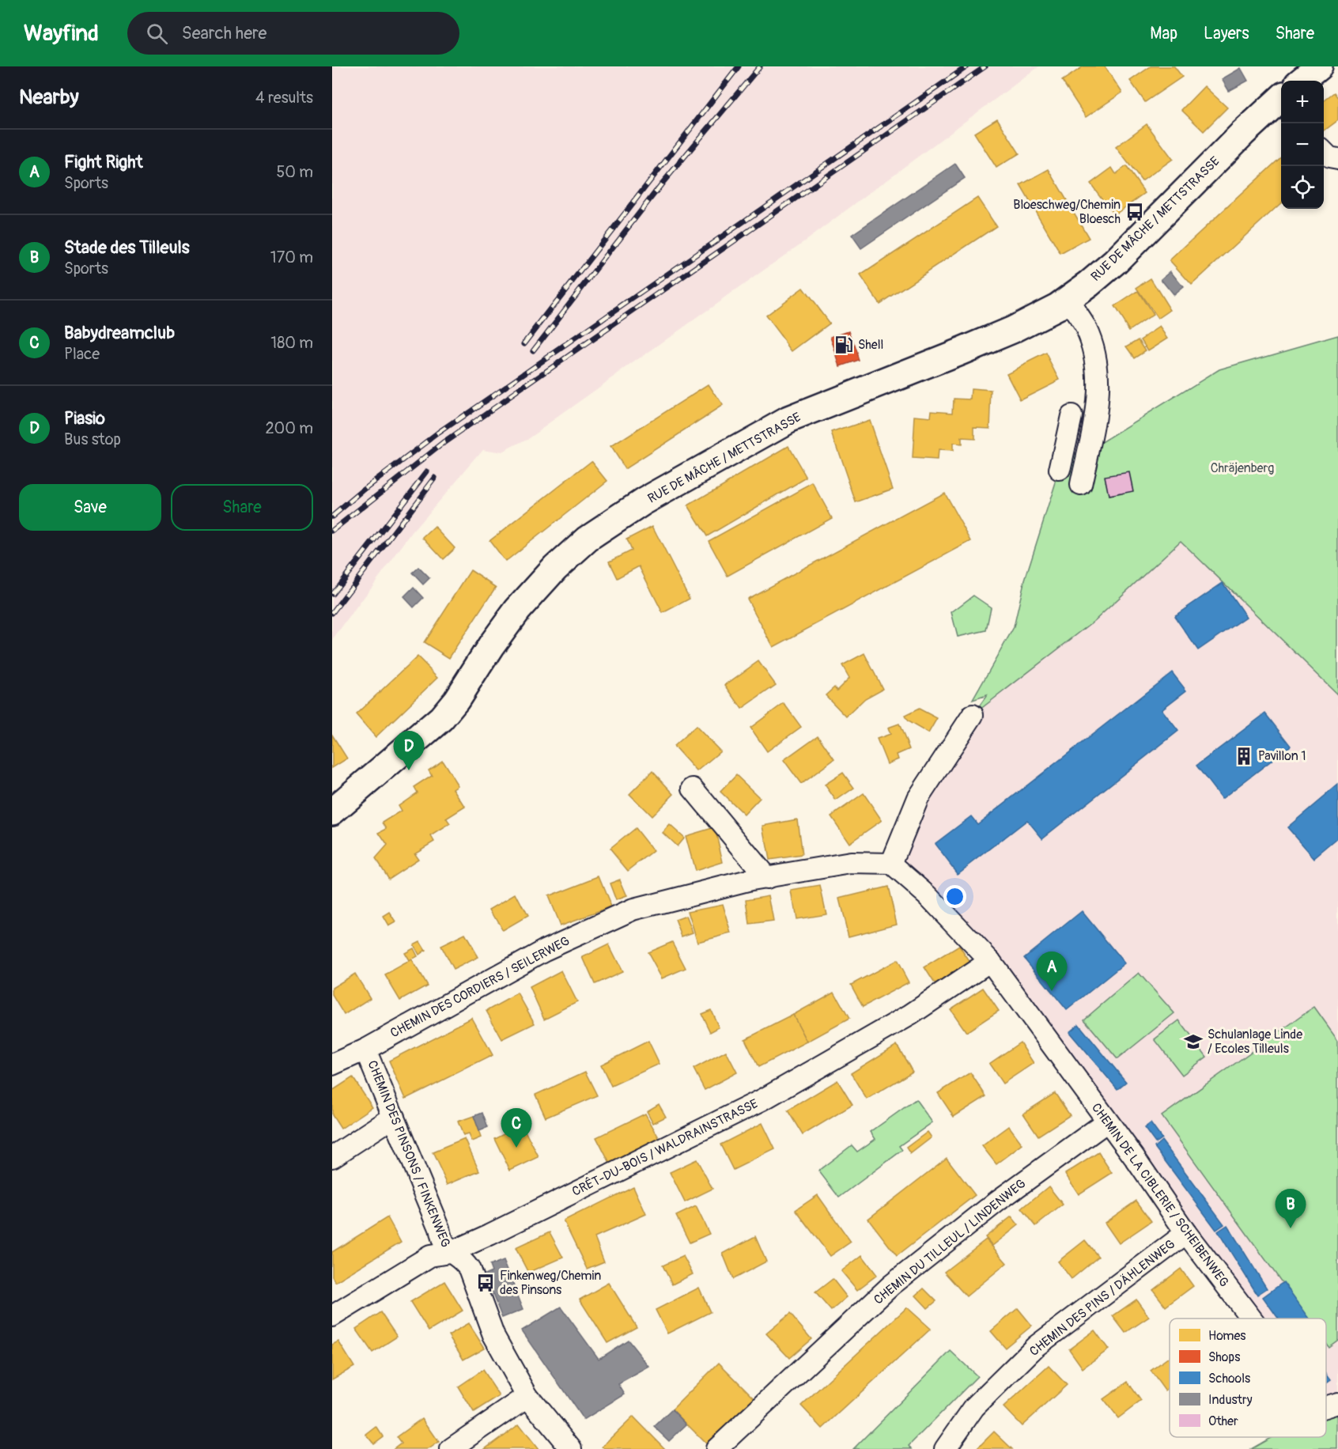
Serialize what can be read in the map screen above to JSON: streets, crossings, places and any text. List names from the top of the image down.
{
  "streets": {
    "main road": ["RUE DE MÂCHE / METTSTRASSE"],
    "street": [
      "CHEMIN DES CORDIERS / SEILERWEG",
      "CRÊT-DU-BOIS / WALDRAINSTRASSE",
      "CHEMIN DES PINSONS / FINKENWEG",
      "CHEMIN DE LA CIBLERIE / SCHEIBENWEG",
      "CHEMIN DU TILLEUL / LINDENWEG",
      "CHEMIN DES PINS / DÄHLENWEG"
    ]
  },
  "crossings": [
    ["CHEMIN DES CORDIERS / SEILERWEG", "CHEMIN DES PINSONS / FINKENWEG"],
    ["CHEMIN DES CORDIERS / SEILERWEG", "CHEMIN DE LA CIBLERIE / SCHEIBENWEG"],
    ["CRÊT-DU-BOIS / WALDRAINSTRASSE", "CHEMIN DES PINSONS / FINKENWEG"],
    ["CRÊT-DU-BOIS / WALDRAINSTRASSE", "CHEMIN DE LA CIBLERIE / SCHEIBENWEG"],
    ["CHEMIN DE LA CIBLERIE / SCHEIBENWEG", "CHEMIN DU TILLEUL / LINDENWEG"],
    ["CHEMIN DE LA CIBLERIE / SCHEIBENWEG", "CHEMIN DES PINS / DÄHLENWEG"]
  ],
  "parks": ["Chräjenberg"],
  "places": {
    "bus stop": ["Bloeschweg/Chemin Bloesch", "Finkenweg/Chemin des Pinsons"],
    "fuel station": ["Shell"],
    "building": ["Pavillon 1"],
    "school or university": ["Schulanlage Linde / Ecoles Tilleuls"]
  },
  "legend": [
    "Homes",
    "Shops",
    "Schools",
    "Industry",
    "Other"
  ],
  "page": {
    "header": "Wayfind",
    "search": "Search here",
    "nav": ["Map", "Layers", "Share"],
    "heading": ["Nearby", "4 results"],
    "map_buttons": ["+", "−"],
    "list": [
      {
        "mark": "A",
        "name": "Fight Right",
        "note": "Sports",
        "value": "50 m"
      },
      {
        "mark": "B",
        "name": "Stade des Tilleuls",
        "note": "Sports",
        "value": "170 m"
      },
      {
        "mark": "C",
        "name": "Babydreamclub",
        "note": "Place",
        "value": "180 m"
      },
      {
        "mark": "D",
        "name": "Piasio",
        "note": "Bus stop",
        "value": "200 m"
      }
    ],
    "buttons": ["Save", "Share"],
    "pins": [
      "D",
      "A",
      "C",
      "B"
    ]
  }
}
